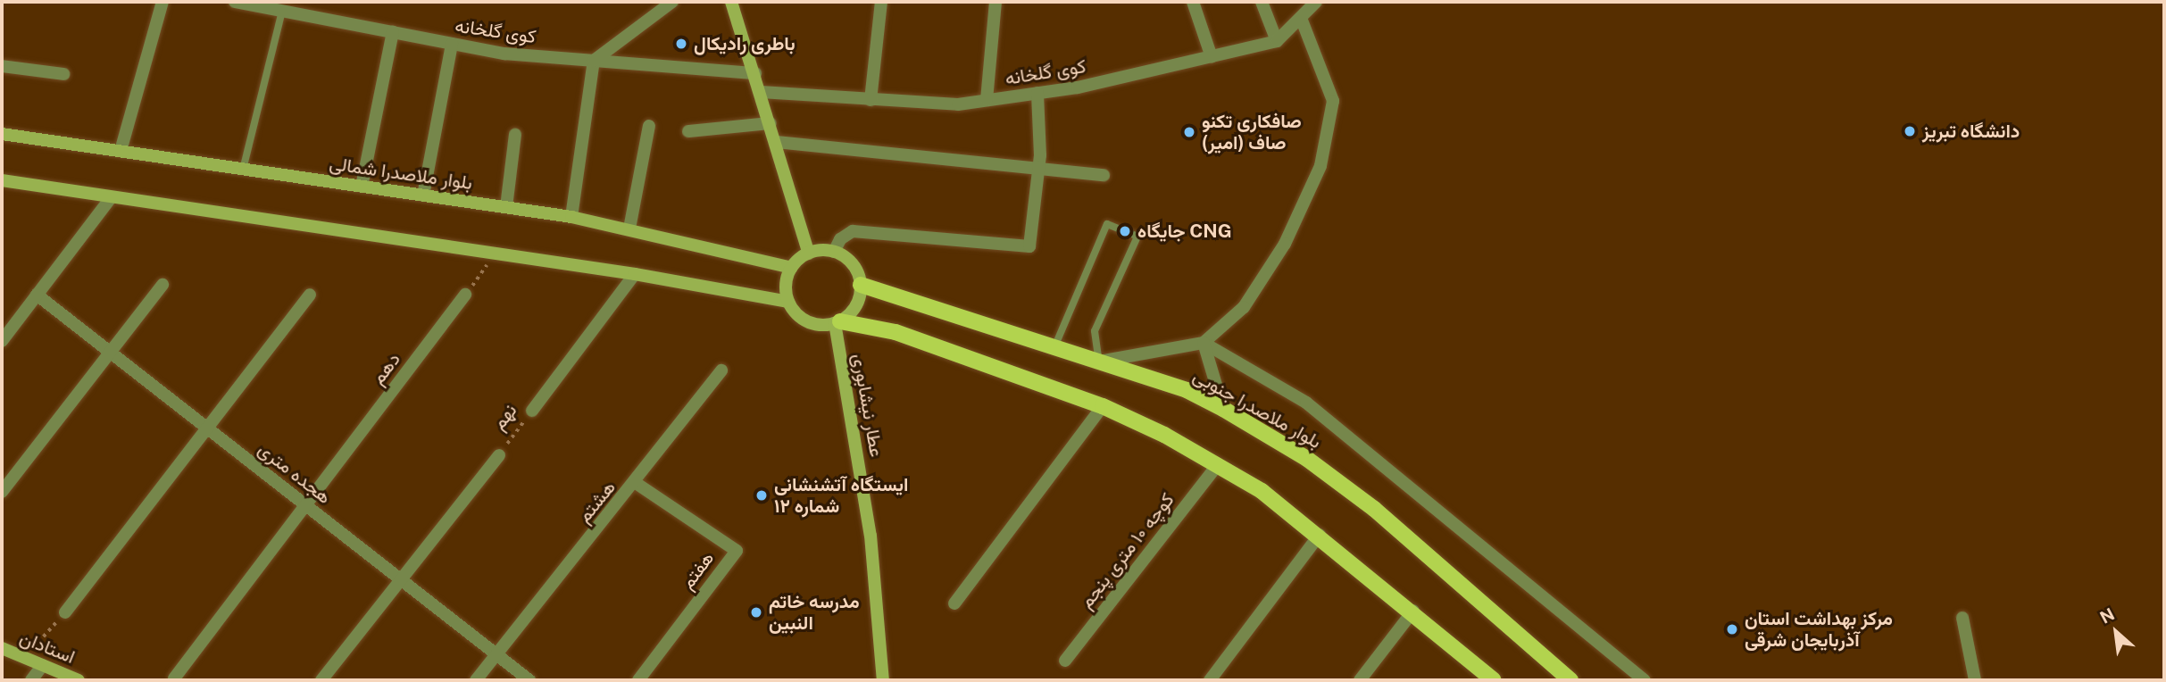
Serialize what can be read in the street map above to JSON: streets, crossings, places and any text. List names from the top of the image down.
{
  "streets": {
    "main road": [
      "بلوار ملاصدرا شمالی",
      "عطار نیشابوری",
      "بلوار ملاصدرا جنوبی",
      "استادان"
    ],
    "street": [
      "کوی گلخانه",
      "دهم",
      "نهم",
      "هجده متری",
      "هشتم",
      "کوچه ۱۰ متری پنجم",
      "هفتم"
    ]
  },
  "crossings": [
    ["بلوار ملاصدرا شمالی", "عطار نیشابوری"],
    ["بلوار ملاصدرا شمالی", "بلوار ملاصدرا جنوبی"],
    ["دهم", "هجده متری"],
    ["عطار نیشابوری", "بلوار ملاصدرا جنوبی"],
    ["نهم", "هجده متری"],
    ["هجده متری", "هشتم"],
    ["هشتم", "هفتم"]
  ],
  "places": [
    "باطری رادیکال",
    "دانشگاه تبریز",
    "صافکاری تکنو صاف (امیر)",
    "جایگاه CNG",
    "ایستگاه آتشنشانی شماره ۱۲",
    "مدرسه خاتم النبین",
    "مرکز بهداشت استان آذربایجان شرقی"
  ],
  "north": "top left"
}
